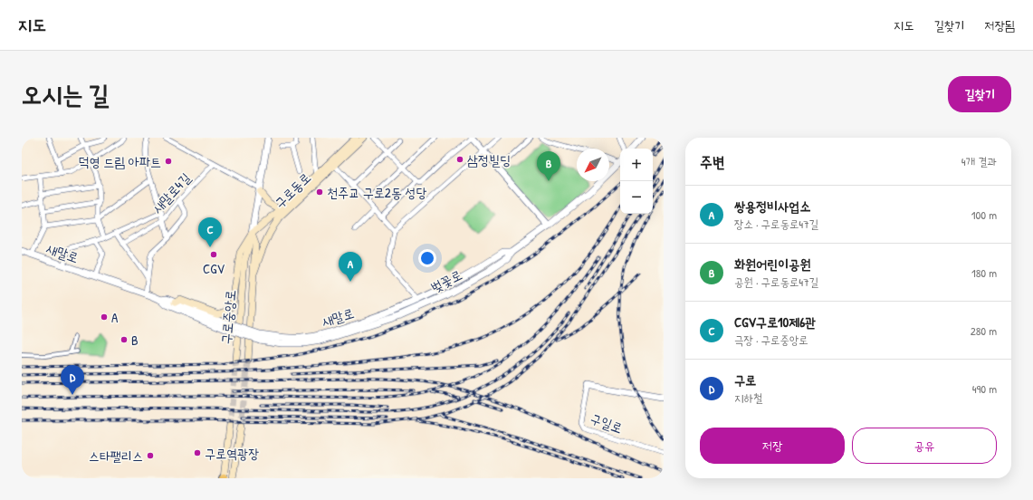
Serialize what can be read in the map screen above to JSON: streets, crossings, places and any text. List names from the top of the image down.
{
  "streets": {
    "main road": ["구로동로", "구로중앙로"],
    "street": [
      "새말로4길",
      "새말로",
      "벚꽃로",
      "구일로"
    ]
  },
  "crossings": [
    ["구로동로", "새말로"],
    ["구로동로", "구로중앙로"],
    ["새말로", "벚꽃로"]
  ],
  "places": [
    "삼정빌딩",
    "덕영 드림 아파트",
    "천주교 구로2동 성당",
    "CGV",
    "A",
    "B",
    "구로역광장",
    "스타팰리스"
  ],
  "north": "bottom left",
  "page": {
    "header": "지도",
    "nav": ["지도", "길찾기", "저장됨"],
    "buttons": [
      "길찾기",
      ["저장", "공유"]
    ],
    "title": "오시는 길",
    "heading": ["주변", "4개 결과"],
    "map_buttons": ["+", "−"],
    "pins": [
      "B",
      "C",
      "A",
      "D"
    ],
    "list": [
      {
        "mark": "A",
        "name": "쌍용정비사업소",
        "note": "장소 · 구로동로47길",
        "value": "100 m"
      },
      {
        "mark": "B",
        "name": "화원어린이공원",
        "note": "공원 · 구로동로47길",
        "value": "180 m"
      },
      {
        "mark": "C",
        "name": "CGV구로10제6관",
        "note": "극장 · 구로중앙로",
        "value": "280 m"
      },
      {
        "mark": "D",
        "name": "구로",
        "note": "지하철",
        "value": "490 m"
      }
    ]
  }
}
